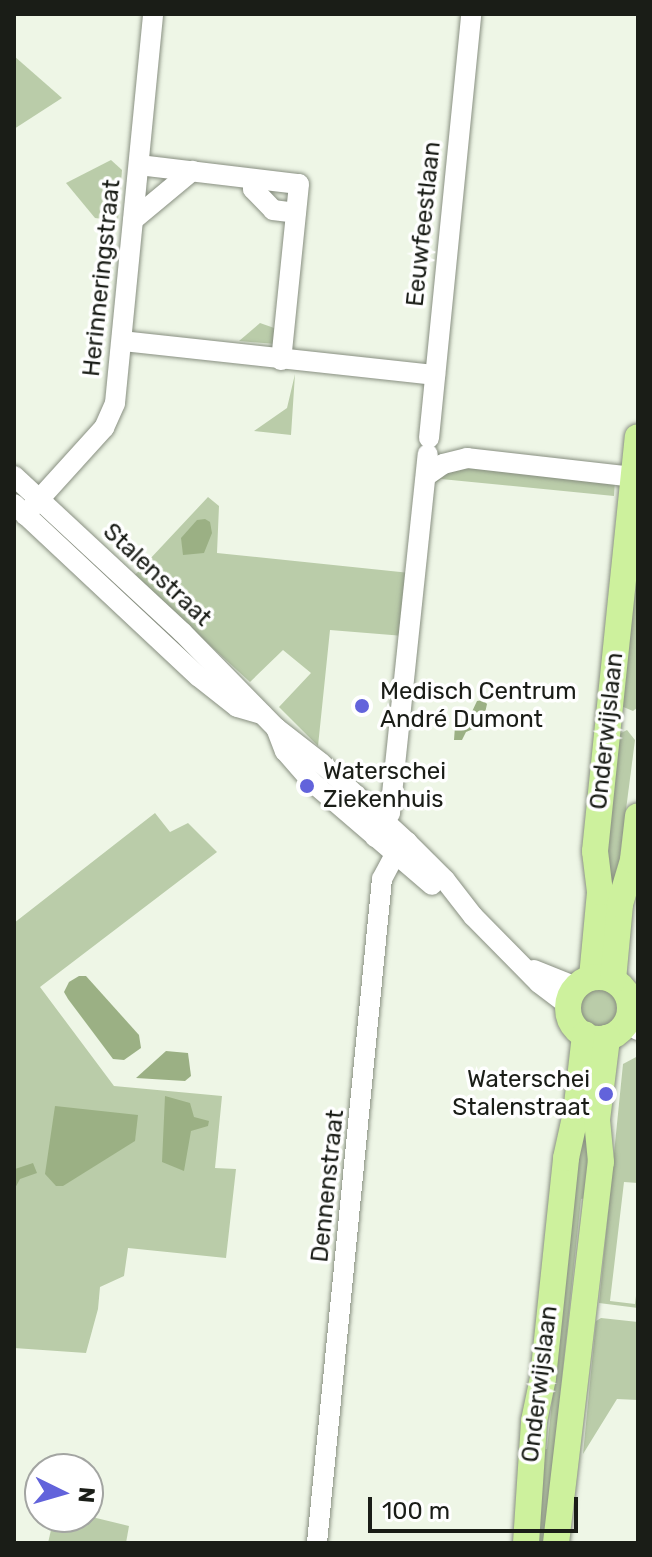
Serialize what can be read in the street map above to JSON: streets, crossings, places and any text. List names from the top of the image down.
{
  "streets": {
    "main road": ["Onderwijslaan"],
    "street": [
      "Eeuwfeestlaan",
      "Herinneringstraat",
      "Stalenstraat",
      "Dennenstraat"
    ]
  },
  "crossings": [
    ["Eeuwfeestlaan", "Stalenstraat"],
    ["Herinneringstraat", "Stalenstraat"],
    ["Stalenstraat", "Onderwijslaan"],
    ["Stalenstraat", "Dennenstraat"]
  ],
  "places": ["Medisch Centrum André Dumont", "Waterschei Ziekenhuis", "Waterschei Stalenstraat"],
  "scale_bar": "100 m",
  "north": "right"
}
